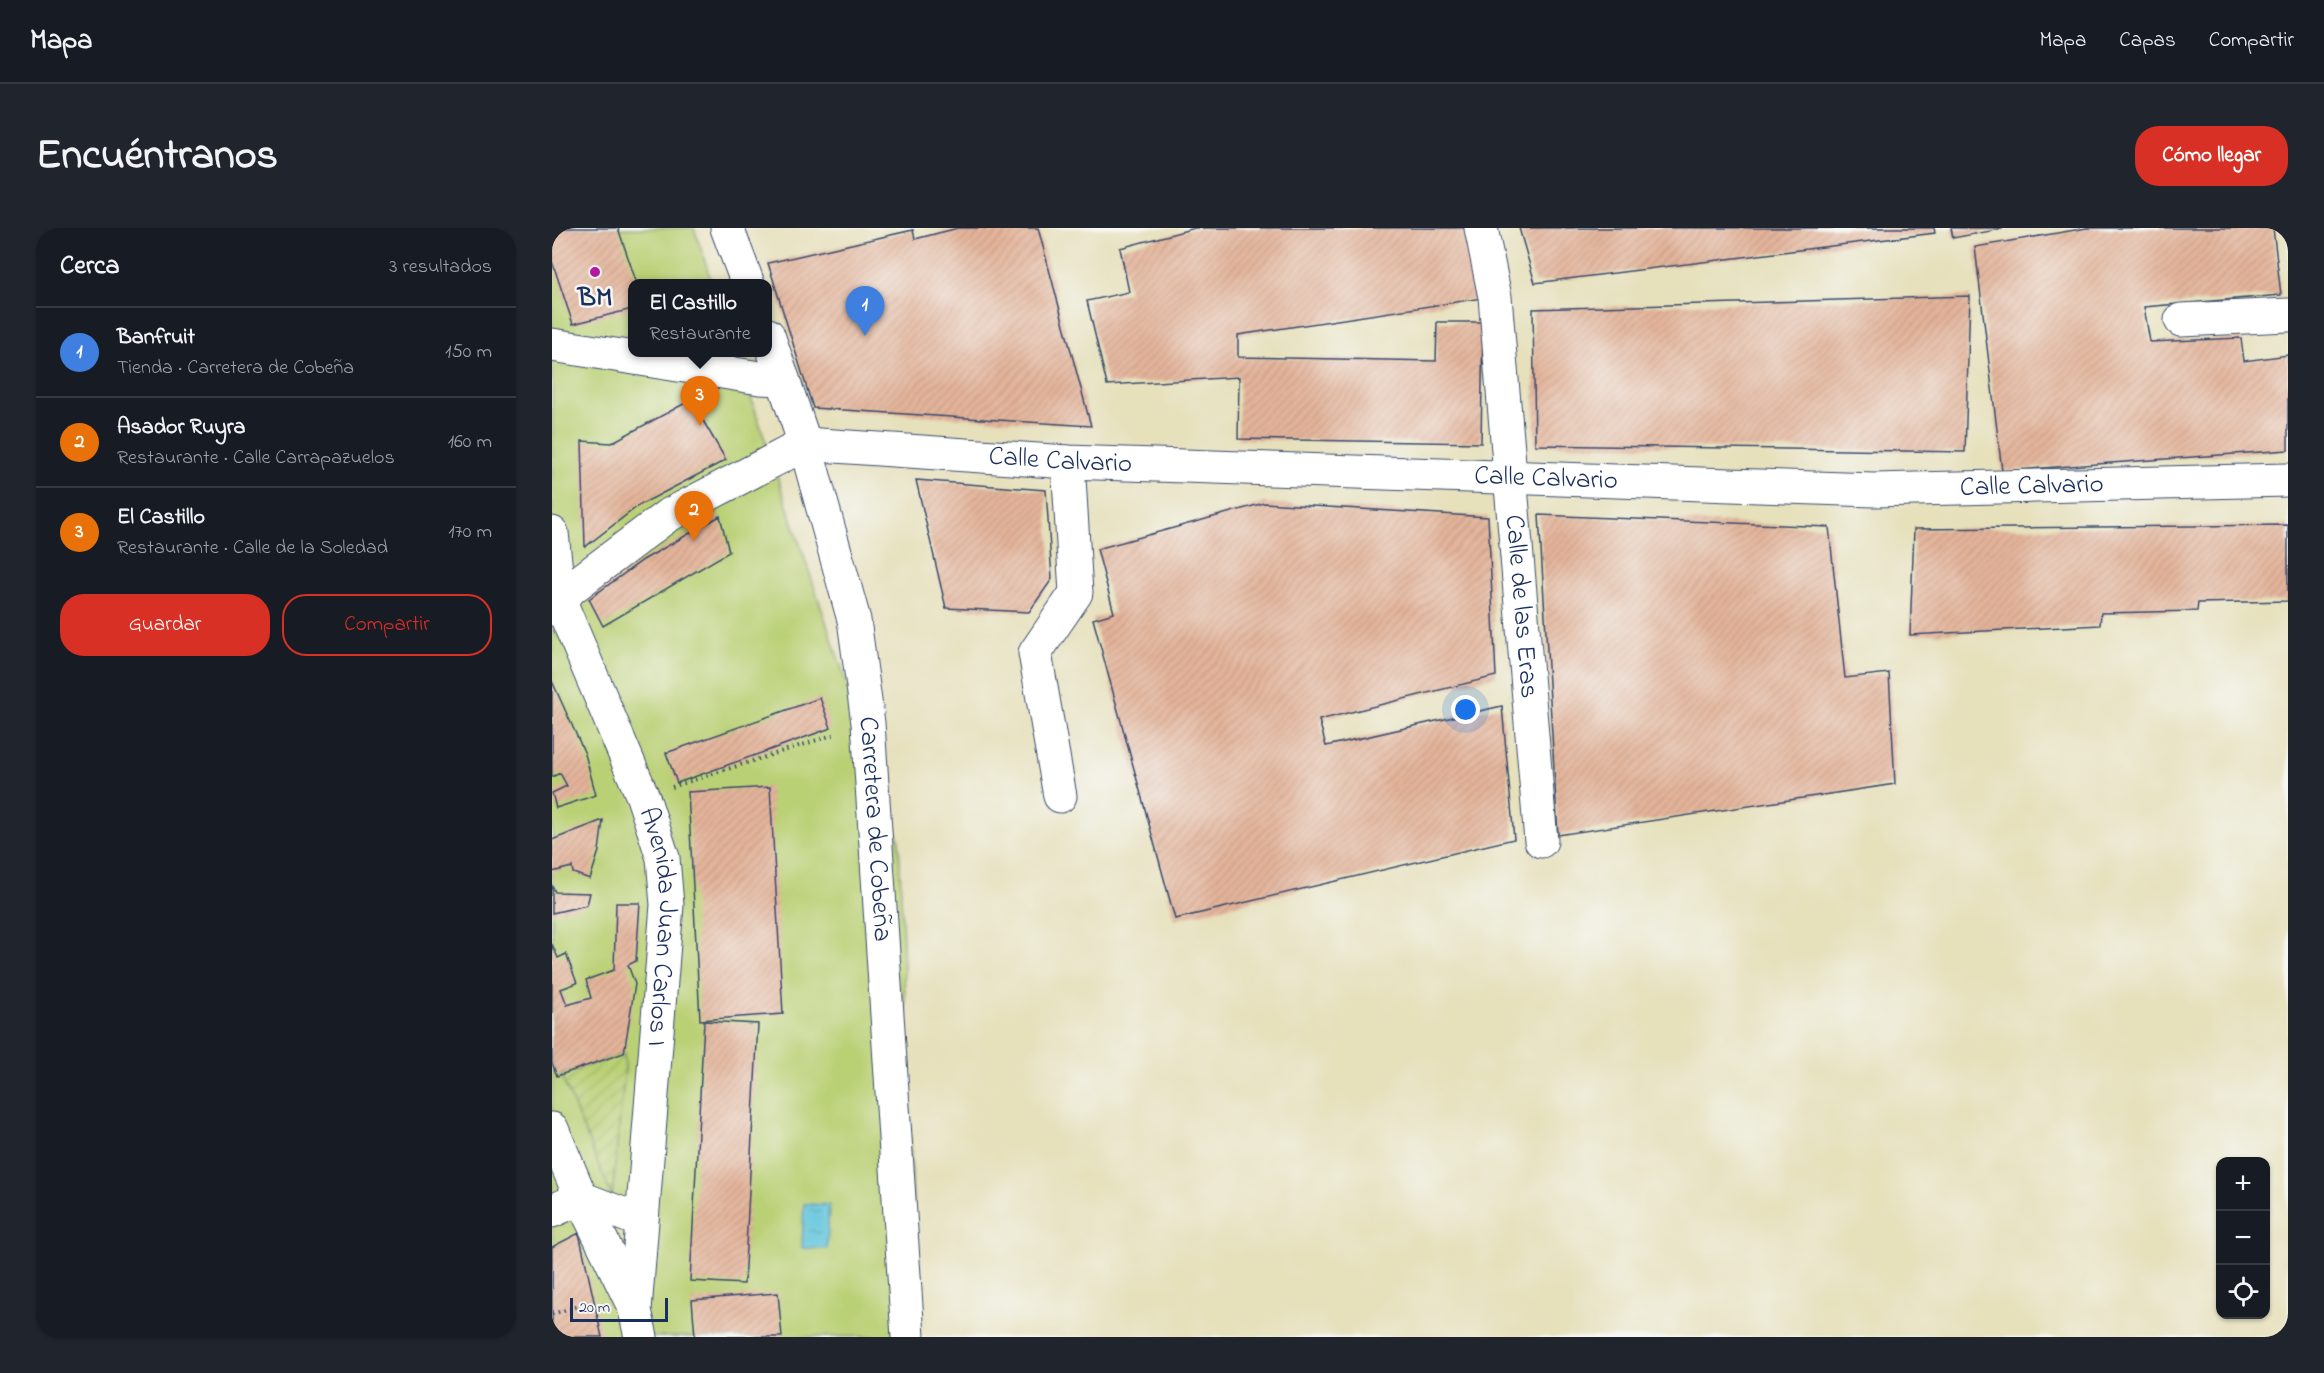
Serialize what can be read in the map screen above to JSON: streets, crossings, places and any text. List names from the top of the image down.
{
  "streets": {
    "street": [
      "Calle Calvario",
      "Calle de las Eras",
      "Carretera de Cobeña",
      "Avenida Juan Carlos I"
    ]
  },
  "crossings": [
    ["Calle Calvario", "Calle de las Eras"],
    ["Calle Calvario", "Carretera de Cobeña"]
  ],
  "places": ["BM"],
  "scale_bar": "20 m",
  "page": {
    "header": "Mapa",
    "nav": ["Mapa", "Capas", "Compartir"],
    "title": "Encuéntranos",
    "buttons": [
      "Cómo llegar",
      ["Guardar", "Compartir"]
    ],
    "heading": ["Cerca", "3 resultados"],
    "popup": ["El Castillo", "Restaurante"],
    "pins": ["1", "3", "2"],
    "list": [
      {
        "mark": "1",
        "name": "Banfruit",
        "note": "Tienda · Carretera de Cobeña",
        "value": "150 m"
      },
      {
        "mark": "2",
        "name": "Asador Ruyra",
        "note": "Restaurante · Calle Carrapazuelos",
        "value": "160 m"
      },
      {
        "mark": "3",
        "name": "El Castillo",
        "note": "Restaurante · Calle de la Soledad",
        "value": "170 m"
      }
    ],
    "map_buttons": ["+", "−"],
    "scale": "20 m"
  }
}
